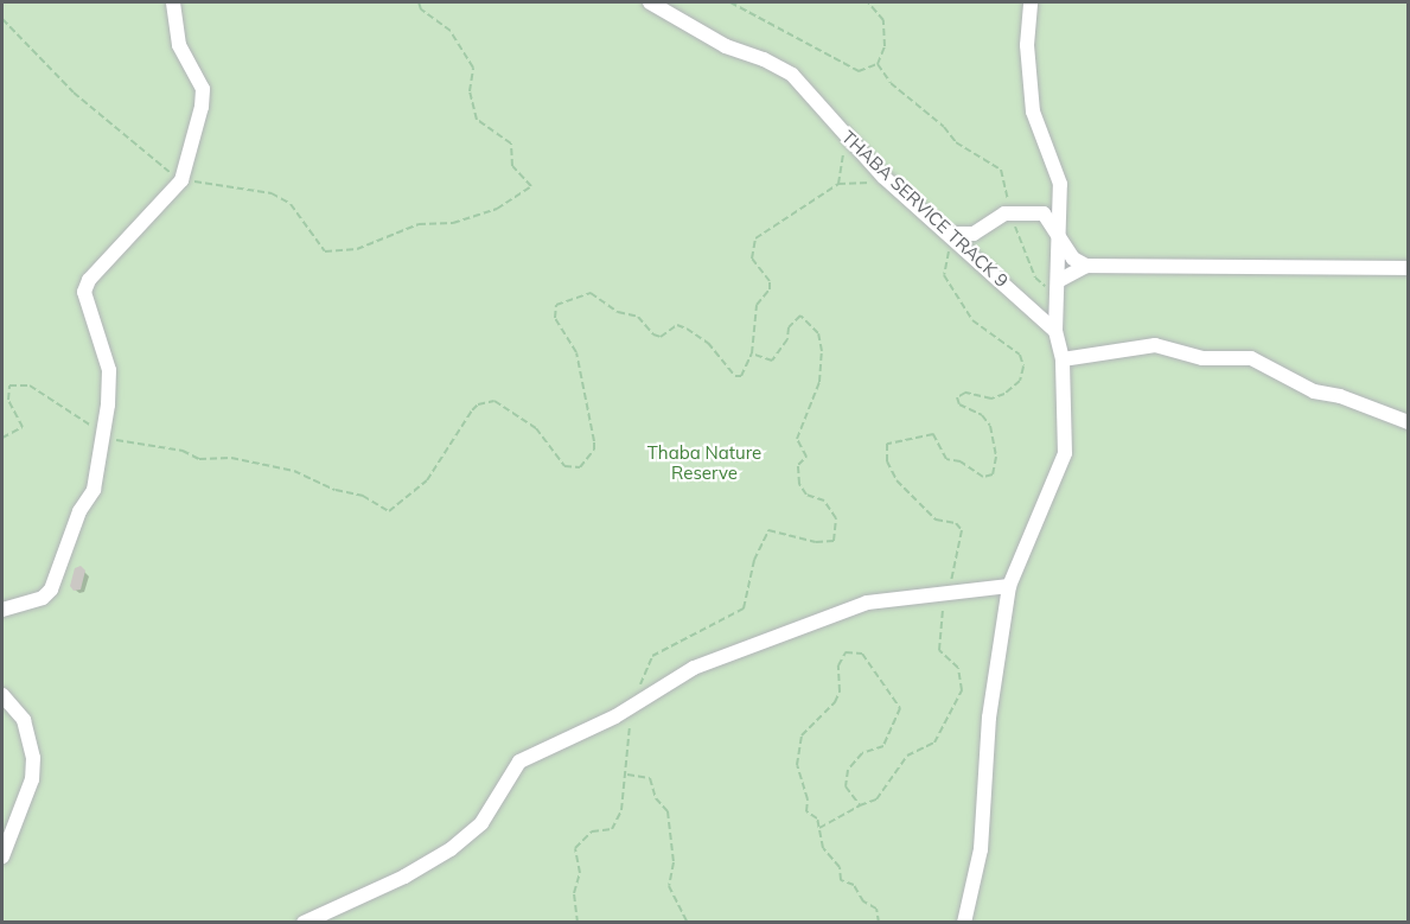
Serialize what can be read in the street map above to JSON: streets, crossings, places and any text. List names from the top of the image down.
{
  "streets": {
    "street": ["THABA SERVICE TRACK 9"]
  },
  "parks": ["Thaba Nature Reserve"]
}
